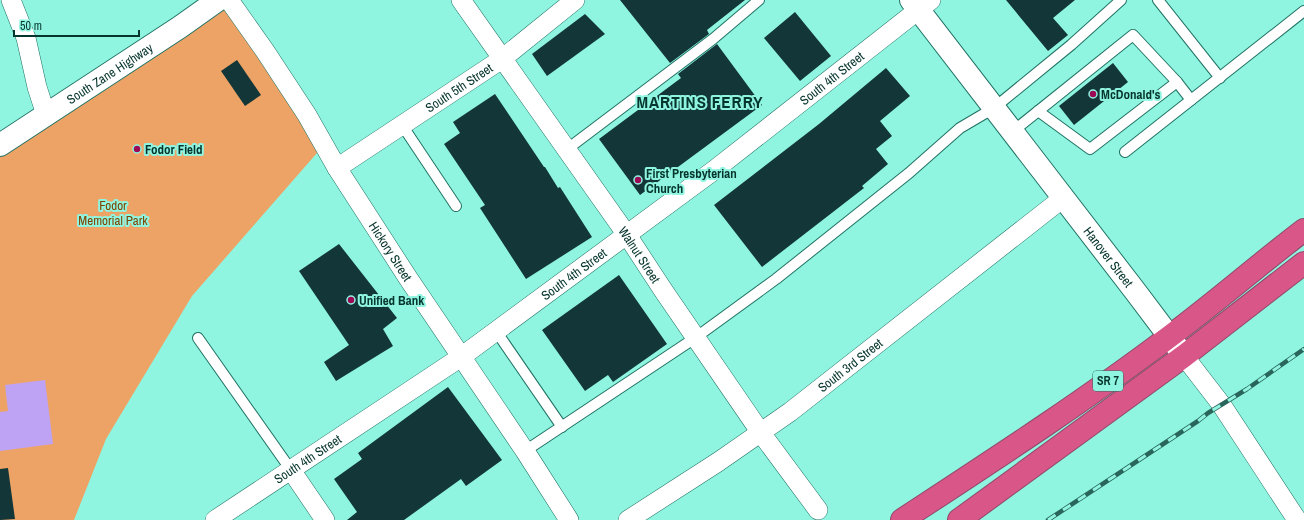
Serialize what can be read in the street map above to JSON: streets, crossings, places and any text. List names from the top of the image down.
{
  "streets": {
    "highway": ["SR 7"],
    "main road": ["South Zane Highway", "Hanover Street"],
    "street": [
      "South 4th Street",
      "South 5th Street",
      "Hickory Street",
      "Walnut Street",
      "South 3rd Street"
    ]
  },
  "crossings": [
    ["South 4th Street", "Hickory Street"],
    ["South 4th Street", "Walnut Street"],
    ["South 4th Street", "Hanover Street"],
    ["South 5th Street", "Hickory Street"],
    ["South 5th Street", "Walnut Street"],
    ["Walnut Street", "South 3rd Street"],
    ["Hanover Street", "South 3rd Street"],
    ["Hanover Street", "SR 7"]
  ],
  "districts": ["MARTINS FERRY"],
  "parks": ["Fodor Memorial Park"],
  "places": [
    "McDonald's",
    "Fodor Field",
    "First Presbyterian Church",
    "Unified Bank"
  ],
  "scale_bar": "50 m"
}
